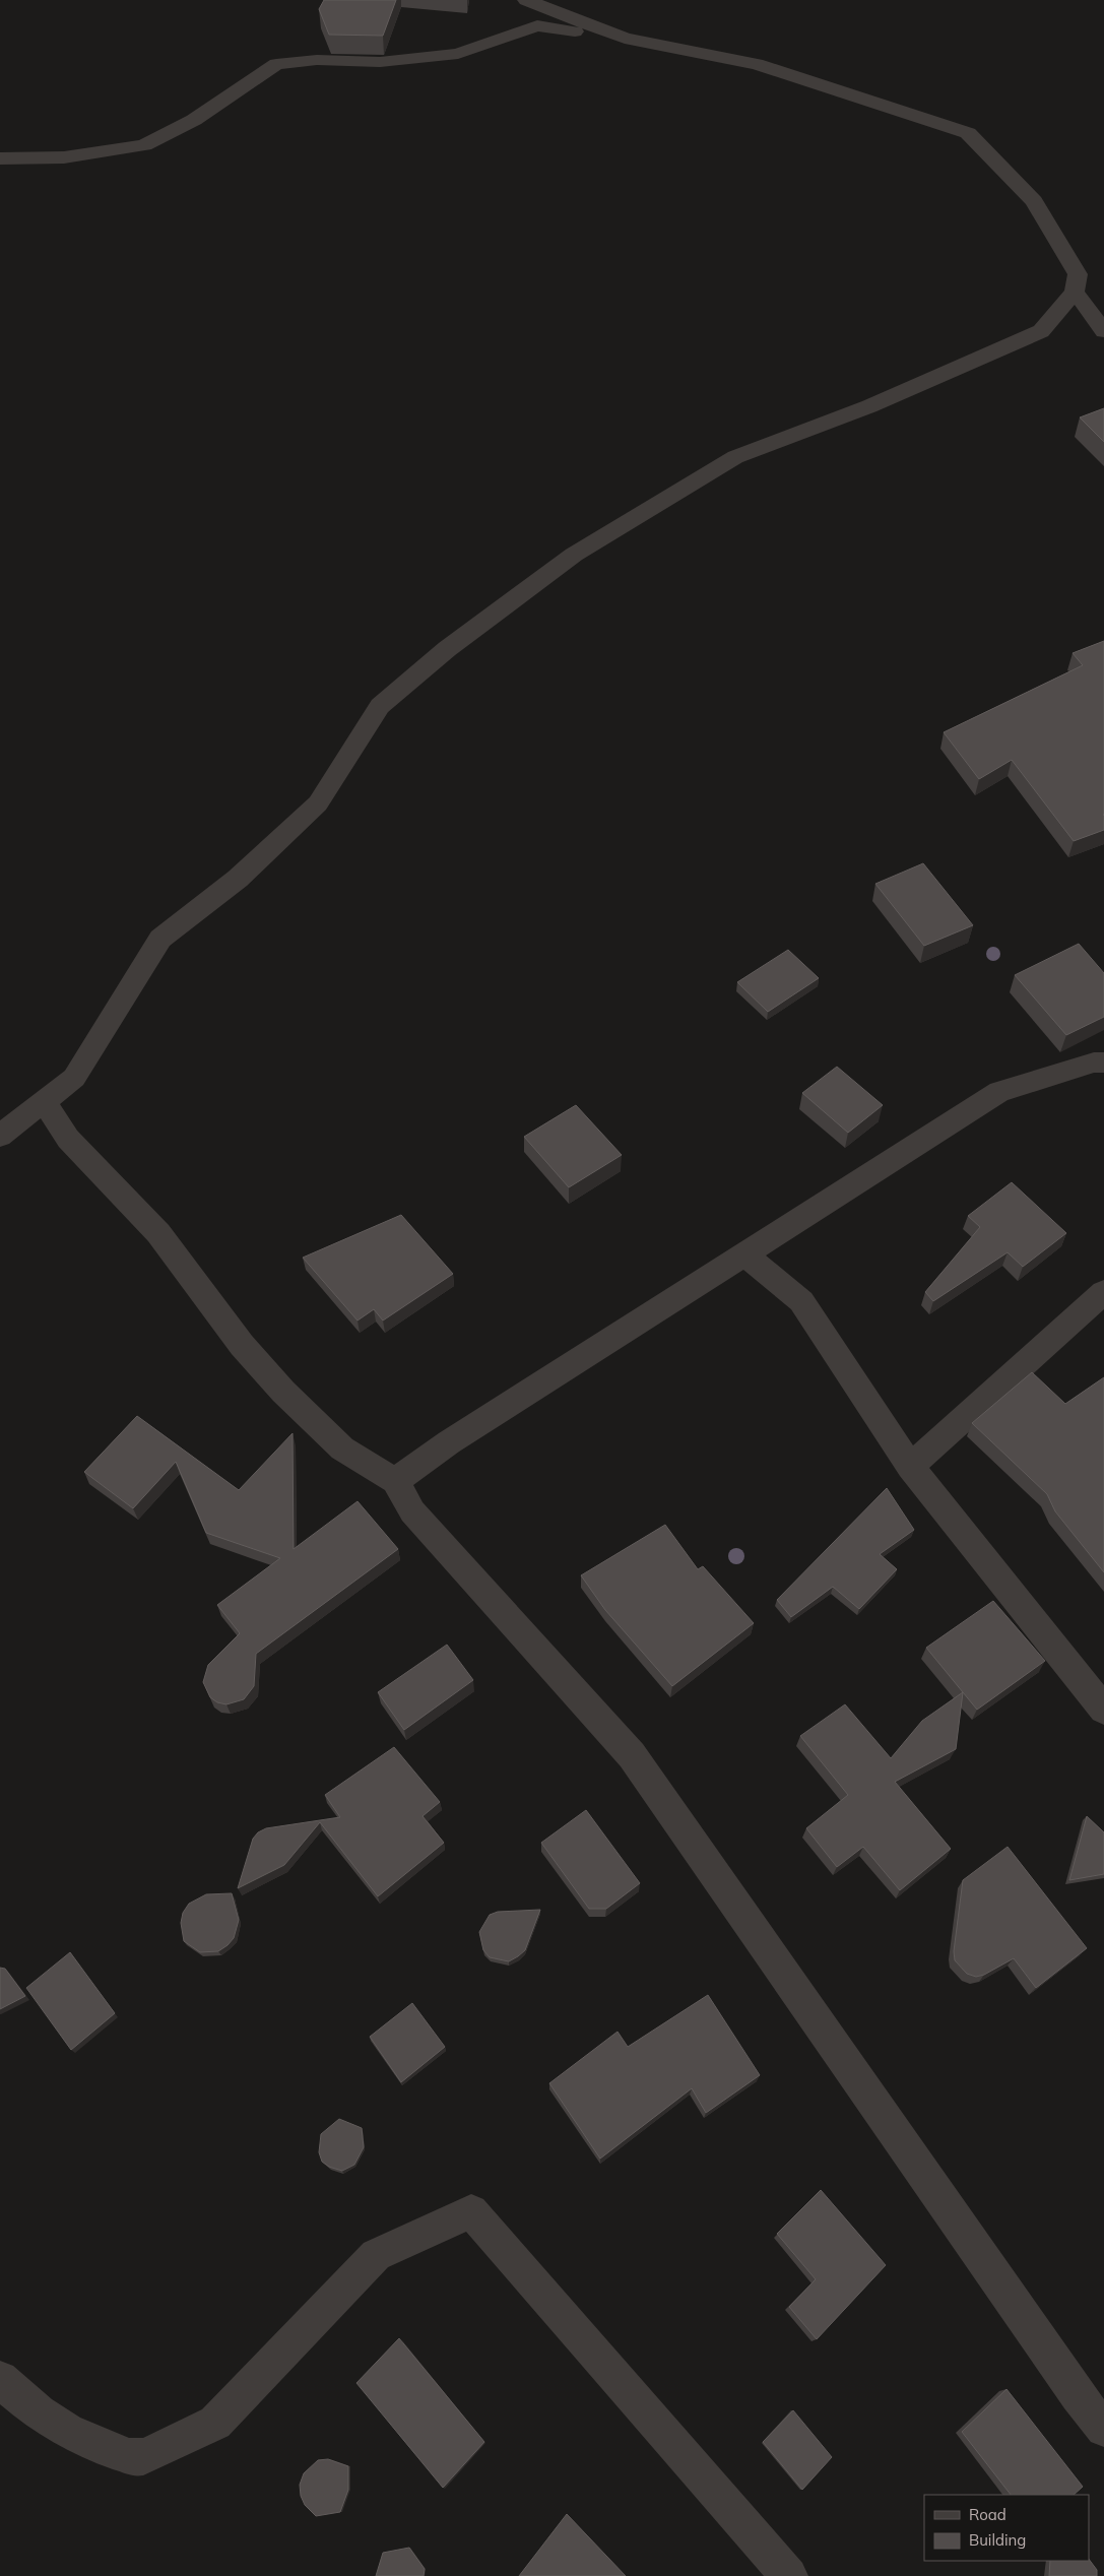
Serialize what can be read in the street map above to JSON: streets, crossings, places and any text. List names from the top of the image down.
{
  "legend": ["Road", "Building"]
}
